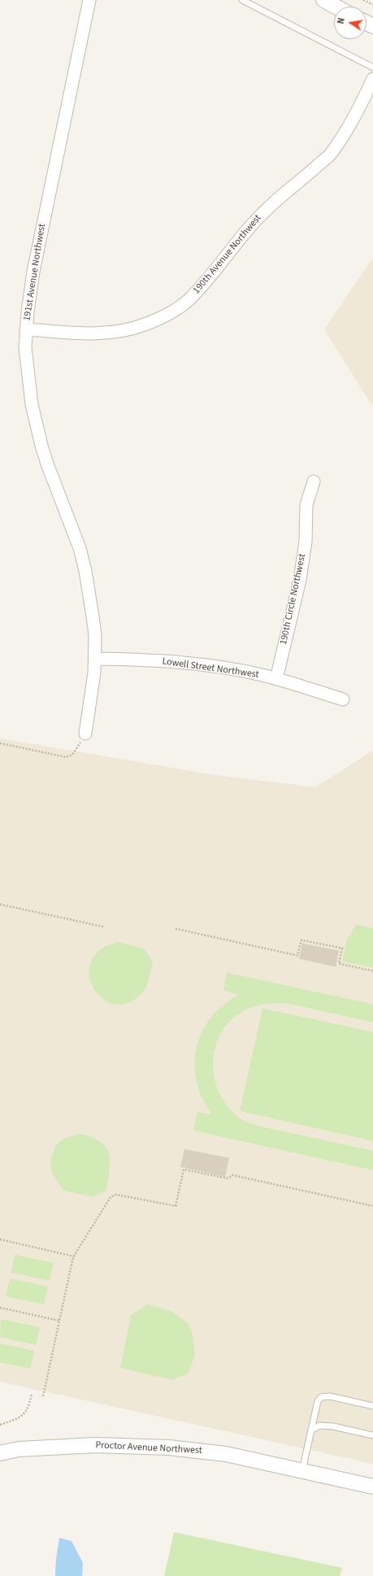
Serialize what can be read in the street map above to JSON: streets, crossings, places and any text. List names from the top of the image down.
{
  "streets": {
    "street": [
      "190th Avenue Northwest",
      "191st Avenue Northwest",
      "190th Circle Northwest",
      "Lowell Street Northwest",
      "Proctor Avenue Northwest"
    ]
  },
  "crossings": [
    ["190th Avenue Northwest", "191st Avenue Northwest"],
    ["191st Avenue Northwest", "Lowell Street Northwest"],
    ["190th Circle Northwest", "Lowell Street Northwest"]
  ],
  "north": "left"
}
